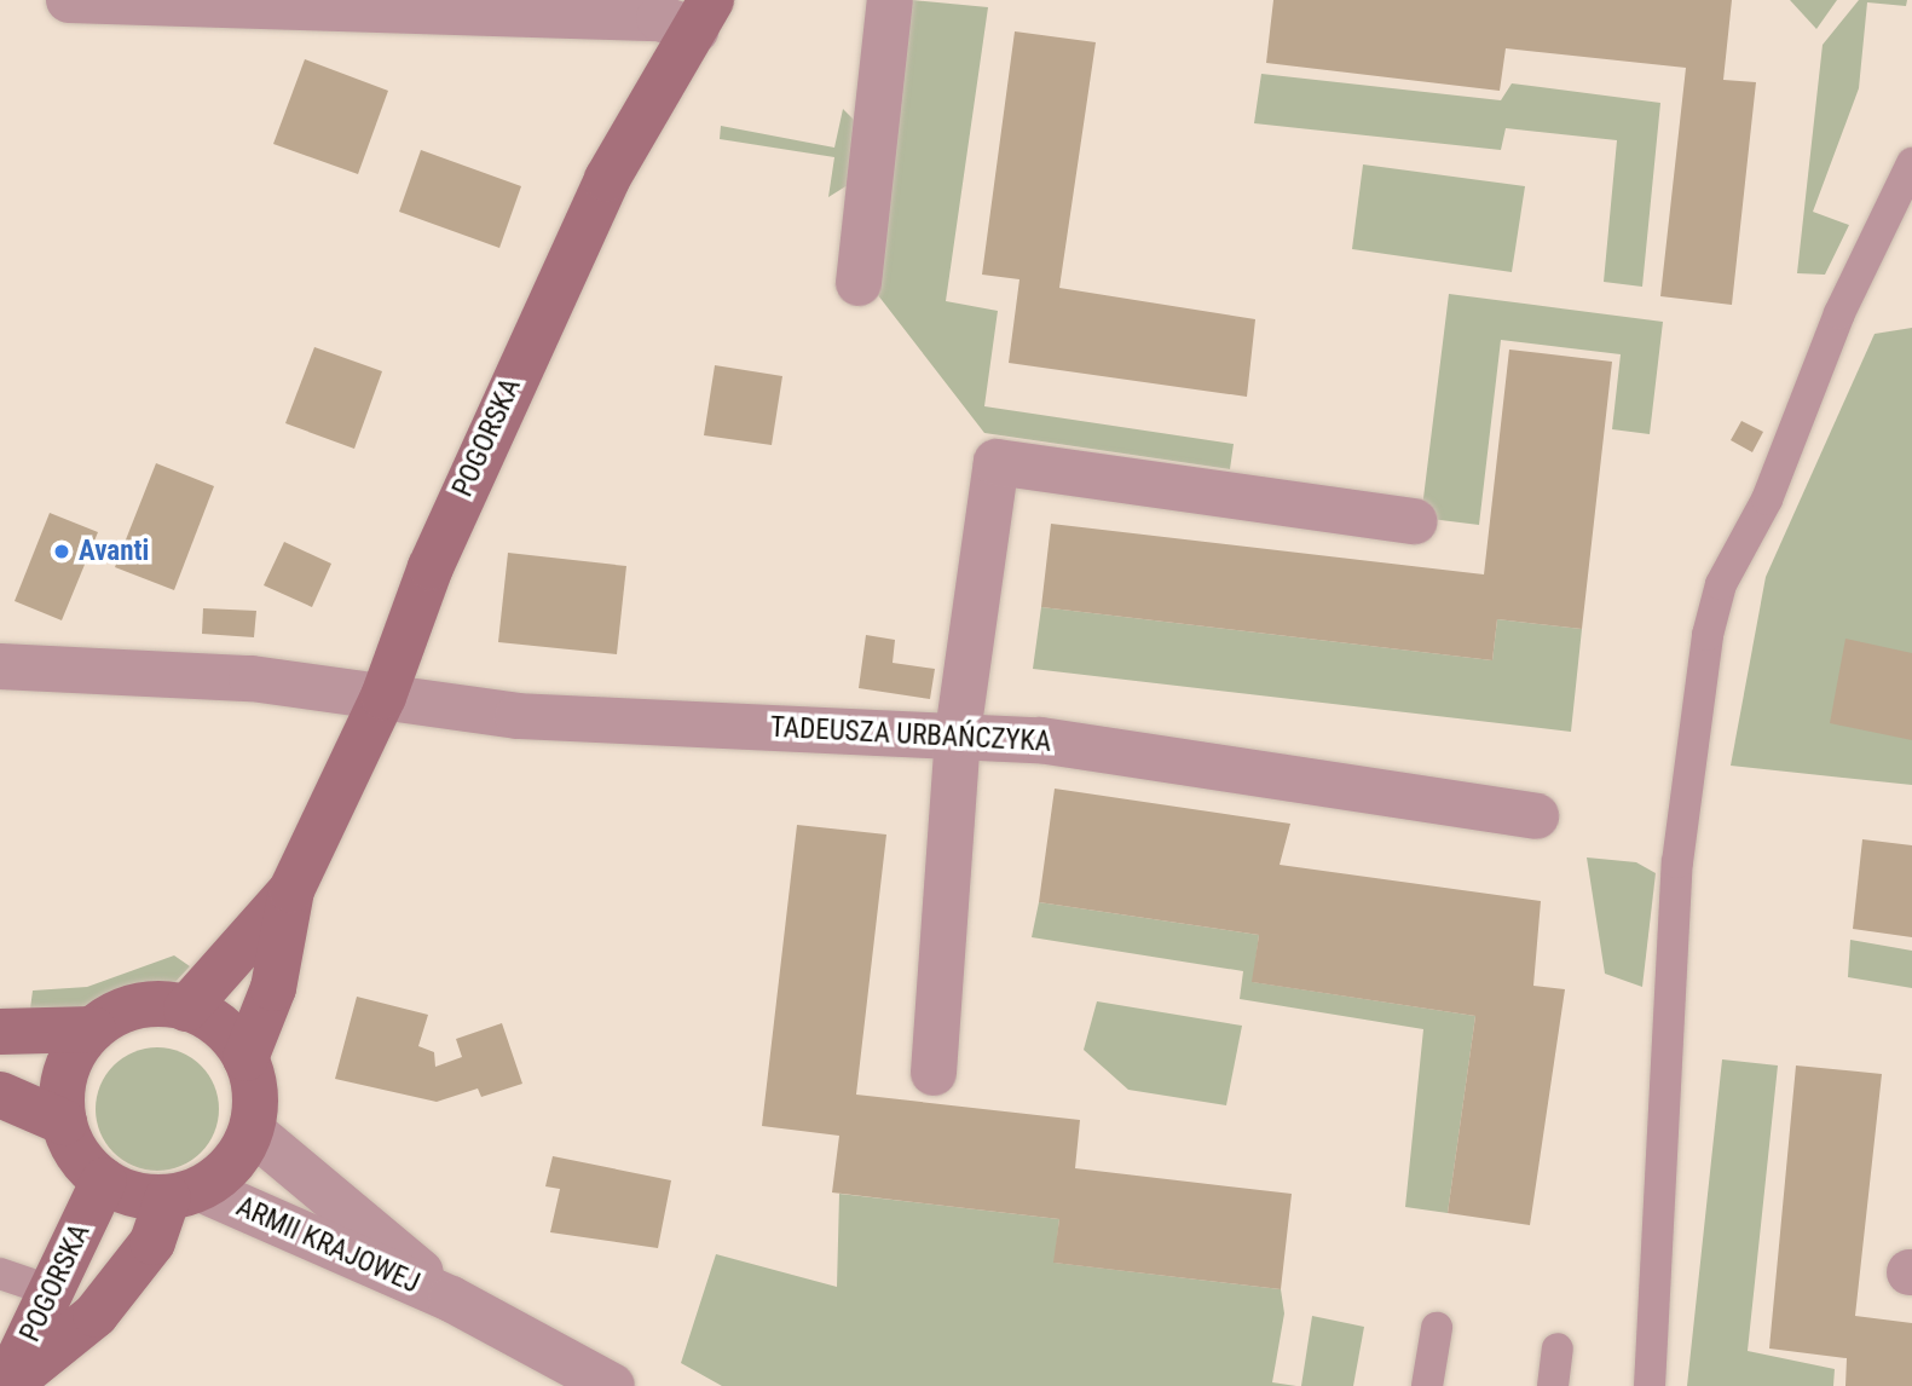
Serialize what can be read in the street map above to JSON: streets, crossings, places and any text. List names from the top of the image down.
{
  "streets": {
    "street": ["POGORSKA", "TADEUSZA URBAŃCZYKA", "ARMII KRAJOWEJ"]
  },
  "crossings": [
    ["POGORSKA", "TADEUSZA URBAŃCZYKA"],
    ["POGORSKA", "ARMII KRAJOWEJ"]
  ],
  "places": ["Avanti"]
}
